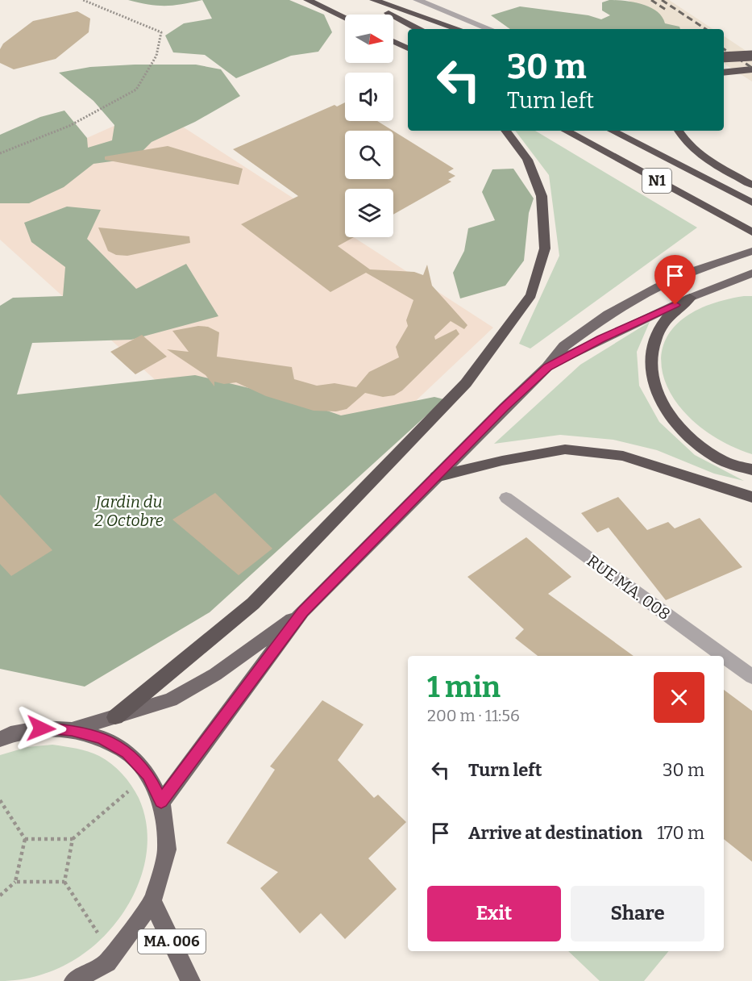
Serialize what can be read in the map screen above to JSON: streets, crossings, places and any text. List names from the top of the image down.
{
  "streets": {
    "highway": ["N1"],
    "main road": ["MA. 006"],
    "street": ["RUE MA. 008"]
  },
  "parks": ["Jardin du 2 Octobre"],
  "north": "right",
  "page": {
    "turn": ["30 m", "Turn left"],
    "heading": ["1 min", "200 m · 11:56"],
    "list": [
      {
        "name": "Turn left",
        "value": "30 m"
      },
      {
        "name": "Arrive at destination",
        "value": "170 m"
      }
    ],
    "buttons": ["Exit", "Share"]
  }
}
